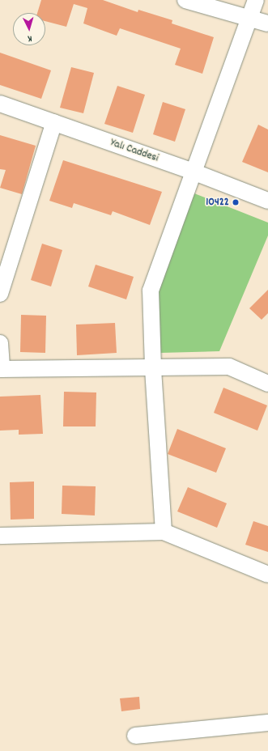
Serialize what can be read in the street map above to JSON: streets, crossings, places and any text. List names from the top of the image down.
{
  "streets": {
    "street": ["Yalı Caddesi"]
  },
  "places": ["10422"],
  "north": "bottom"
}
